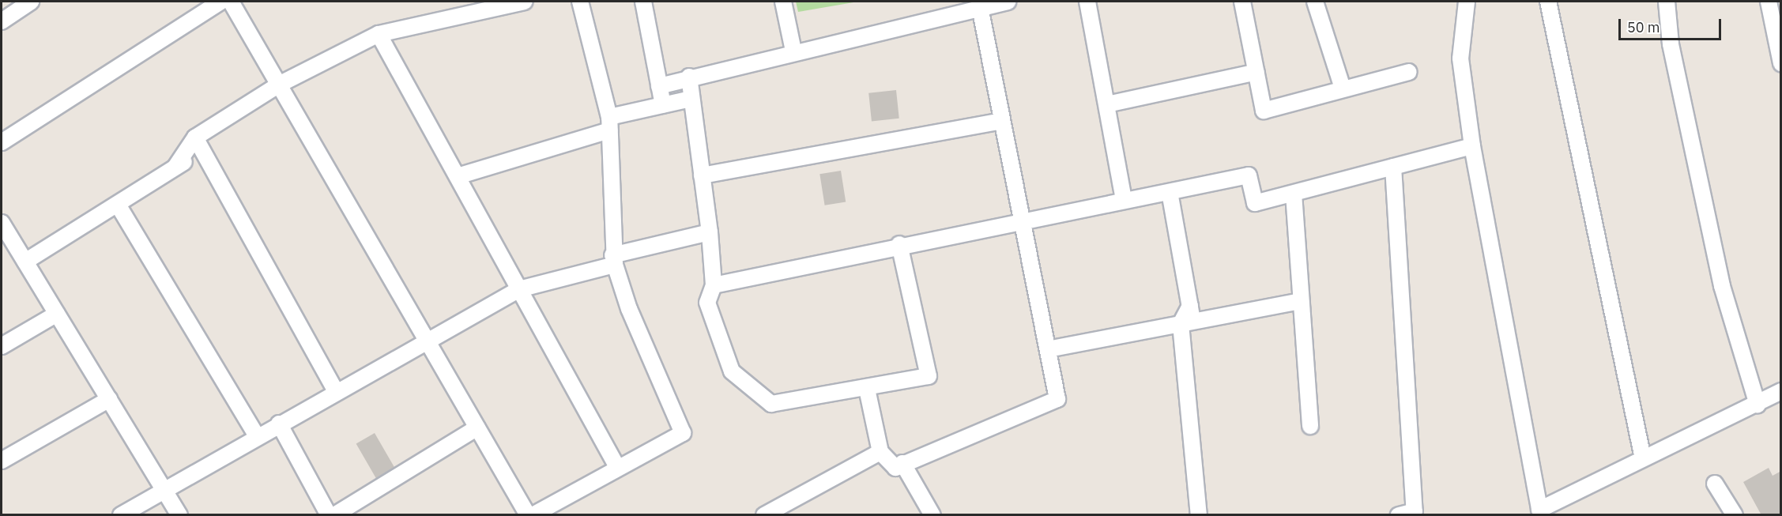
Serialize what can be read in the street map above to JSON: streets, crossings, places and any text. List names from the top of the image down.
{
  "scale_bar": "50 m"
}
